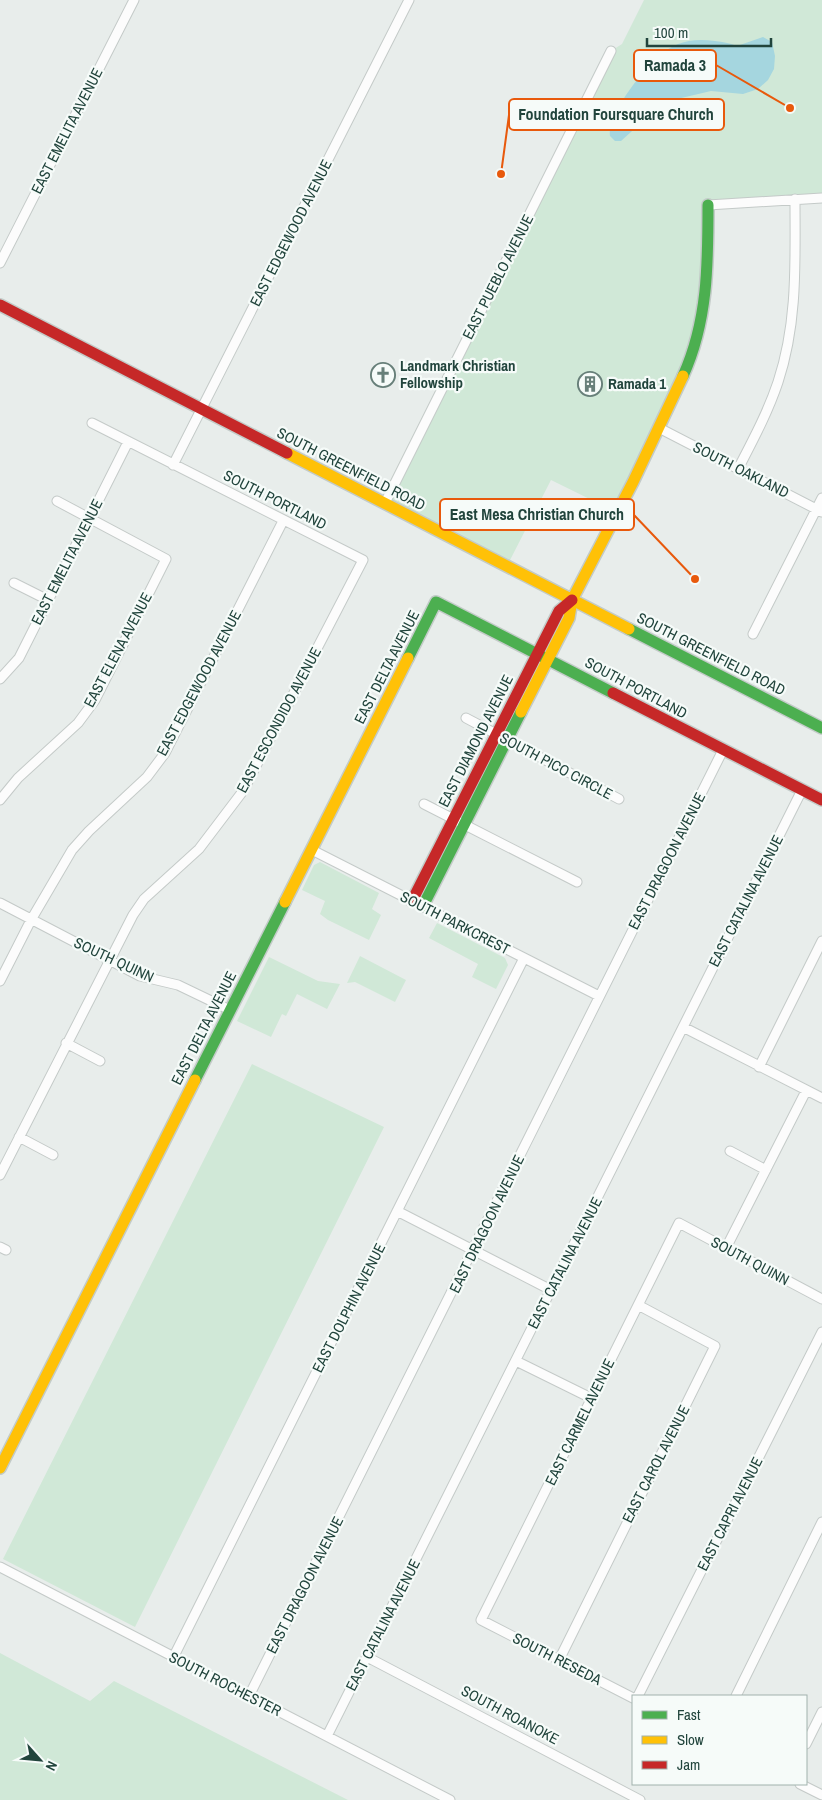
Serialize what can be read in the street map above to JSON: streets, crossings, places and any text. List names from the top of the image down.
{
  "streets": {
    "street": [
      "EAST EMELITA AVENUE",
      "EAST EDGEWOOD AVENUE",
      "EAST PUEBLO AVENUE",
      "SOUTH GREENFIELD ROAD",
      "SOUTH OAKLAND",
      "SOUTH PORTLAND",
      "EAST ELENA AVENUE",
      "EAST DELTA AVENUE",
      "EAST ESCONDIDO AVENUE",
      "EAST DIAMOND AVENUE",
      "SOUTH PICO CIRCLE",
      "EAST DRAGOON AVENUE",
      "EAST CATALINA AVENUE",
      "SOUTH PARKCREST",
      "SOUTH QUINN",
      "EAST DOLPHIN AVENUE",
      "EAST CARMEL AVENUE",
      "EAST CAROL AVENUE",
      "EAST CAPRI AVENUE",
      "SOUTH RESEDA",
      "SOUTH ROCHESTER",
      "SOUTH ROANOKE"
    ]
  },
  "crossings": [
    ["EAST EMELITA AVENUE", "SOUTH PORTLAND"],
    ["EAST EMELITA AVENUE", "EAST ELENA AVENUE"],
    ["EAST EDGEWOOD AVENUE", "SOUTH GREENFIELD ROAD"],
    ["EAST EDGEWOOD AVENUE", "SOUTH PORTLAND"],
    ["EAST EDGEWOOD AVENUE", "SOUTH QUINN"],
    ["EAST PUEBLO AVENUE", "SOUTH GREENFIELD ROAD"],
    ["SOUTH GREENFIELD ROAD", "EAST DIAMOND AVENUE"],
    ["SOUTH OAKLAND", "EAST DIAMOND AVENUE"],
    ["SOUTH PORTLAND", "EAST DELTA AVENUE"],
    ["SOUTH PORTLAND", "EAST ESCONDIDO AVENUE"],
    ["SOUTH PORTLAND", "EAST DIAMOND AVENUE"],
    ["SOUTH PORTLAND", "EAST DRAGOON AVENUE"],
    ["SOUTH PORTLAND", "EAST CATALINA AVENUE"],
    ["EAST DELTA AVENUE", "SOUTH PARKCREST"],
    ["EAST DELTA AVENUE", "SOUTH QUINN"],
    ["EAST ESCONDIDO AVENUE", "SOUTH QUINN"],
    ["EAST DIAMOND AVENUE", "SOUTH PICO CIRCLE"],
    ["EAST DIAMOND AVENUE", "SOUTH PARKCREST"],
    ["EAST DRAGOON AVENUE", "SOUTH PARKCREST"],
    ["EAST DRAGOON AVENUE", "SOUTH ROCHESTER"],
    ["EAST CATALINA AVENUE", "SOUTH ROCHESTER"],
    ["EAST CATALINA AVENUE", "SOUTH ROANOKE"],
    ["SOUTH PARKCREST", "EAST DOLPHIN AVENUE"],
    ["SOUTH QUINN", "EAST CARMEL AVENUE"],
    ["EAST DOLPHIN AVENUE", "SOUTH ROCHESTER"],
    ["EAST CARMEL AVENUE", "EAST CAROL AVENUE"],
    ["EAST CARMEL AVENUE", "SOUTH RESEDA"],
    ["EAST CAROL AVENUE", "SOUTH RESEDA"]
  ],
  "places": {
    "other": ["Ramada 3", "Foundation Foursquare Church", "East Mesa Christian Church"],
    "church": ["Landmark Christian Fellowship"],
    "building": ["Ramada 1"]
  },
  "legend": ["Fast", "Slow", "Jam"],
  "scale_bar": "100 m",
  "north": "bottom right"
}
